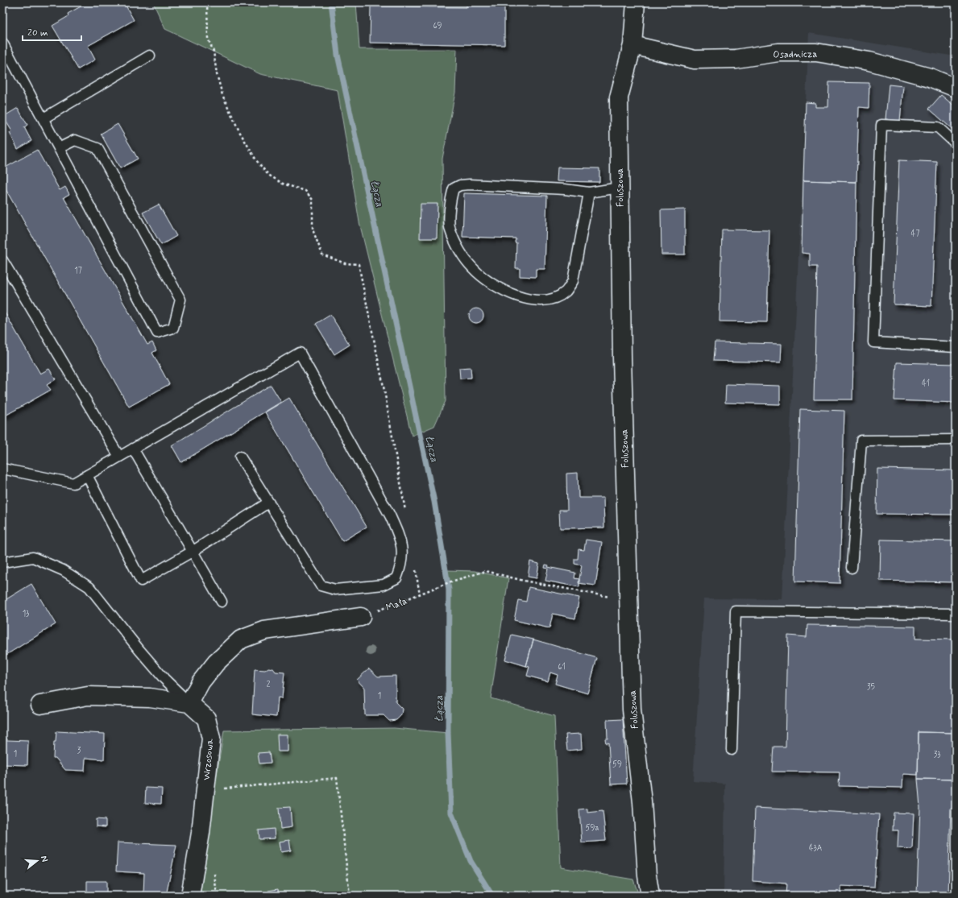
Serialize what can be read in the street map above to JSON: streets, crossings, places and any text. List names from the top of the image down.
{
  "streets": {
    "street": ["Osadnicza", "Foluszowa", "Wrzosowa"],
    "path": ["Mała"]
  },
  "crossings": [
    ["Osadnicza", "Foluszowa"],
    ["Foluszowa", "Mała"]
  ],
  "water": ["Łącza"],
  "house_numbers": [
    "69",
    "47",
    "17",
    "41",
    "13",
    "61",
    "2",
    "35",
    "1",
    "3",
    "1",
    "33",
    "59",
    "59a",
    "43A"
  ],
  "scale_bar": "20 m",
  "north": "right"
}
